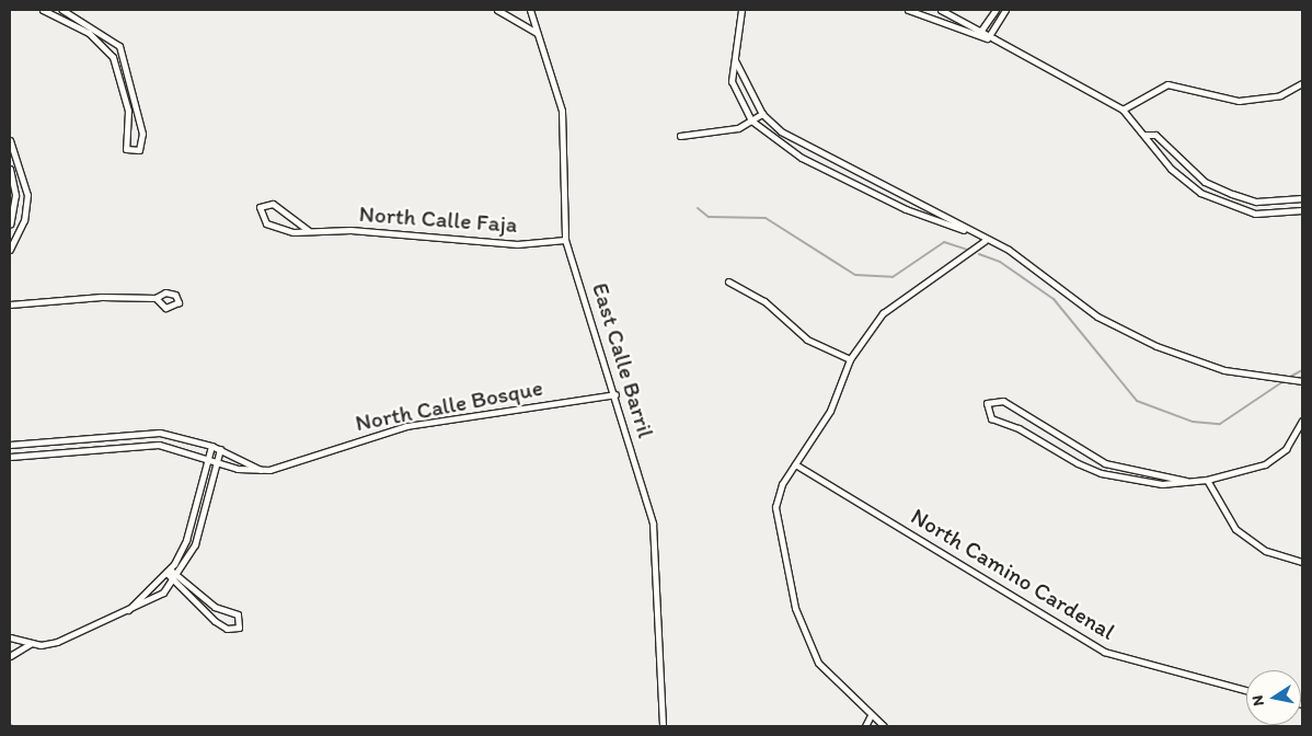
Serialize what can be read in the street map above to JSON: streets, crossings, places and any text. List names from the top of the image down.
{
  "streets": {
    "street": [
      "North Calle Faja",
      "East Calle Barril",
      "North Calle Bosque",
      "North Camino Cardenal"
    ]
  },
  "crossings": [
    ["North Calle Faja", "East Calle Barril"],
    ["East Calle Barril", "North Calle Bosque"]
  ],
  "north": "left"
}
